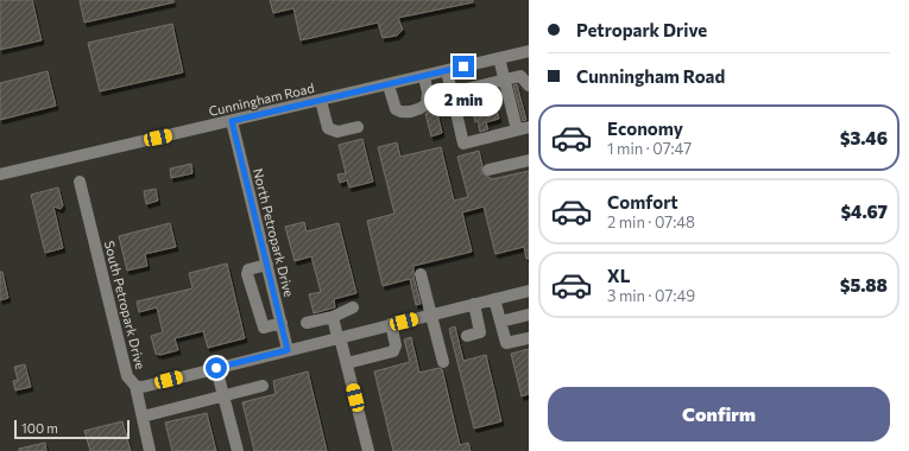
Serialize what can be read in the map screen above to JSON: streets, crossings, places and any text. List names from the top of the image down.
{
  "streets": {
    "street": ["Cunningham Road", "North Petropark Drive", "South Petropark Drive"]
  },
  "crossings": [
    ["Cunningham Road", "North Petropark Drive"],
    ["North Petropark Drive", "South Petropark Drive"]
  ],
  "scale_bar": "100 m",
  "page": {
    "banner": ["Petropark Drive", "Cunningham Road"],
    "bubble": "2 min",
    "list": [
      {
        "name": "Economy",
        "note": "1 min · 07:47",
        "value": "$3.46"
      },
      {
        "name": "Comfort",
        "note": "2 min · 07:48",
        "value": "$4.67"
      },
      {
        "name": "XL",
        "note": "3 min · 07:49",
        "value": "$5.88"
      }
    ],
    "buttons": "Confirm",
    "scale": "100 m"
  }
}
